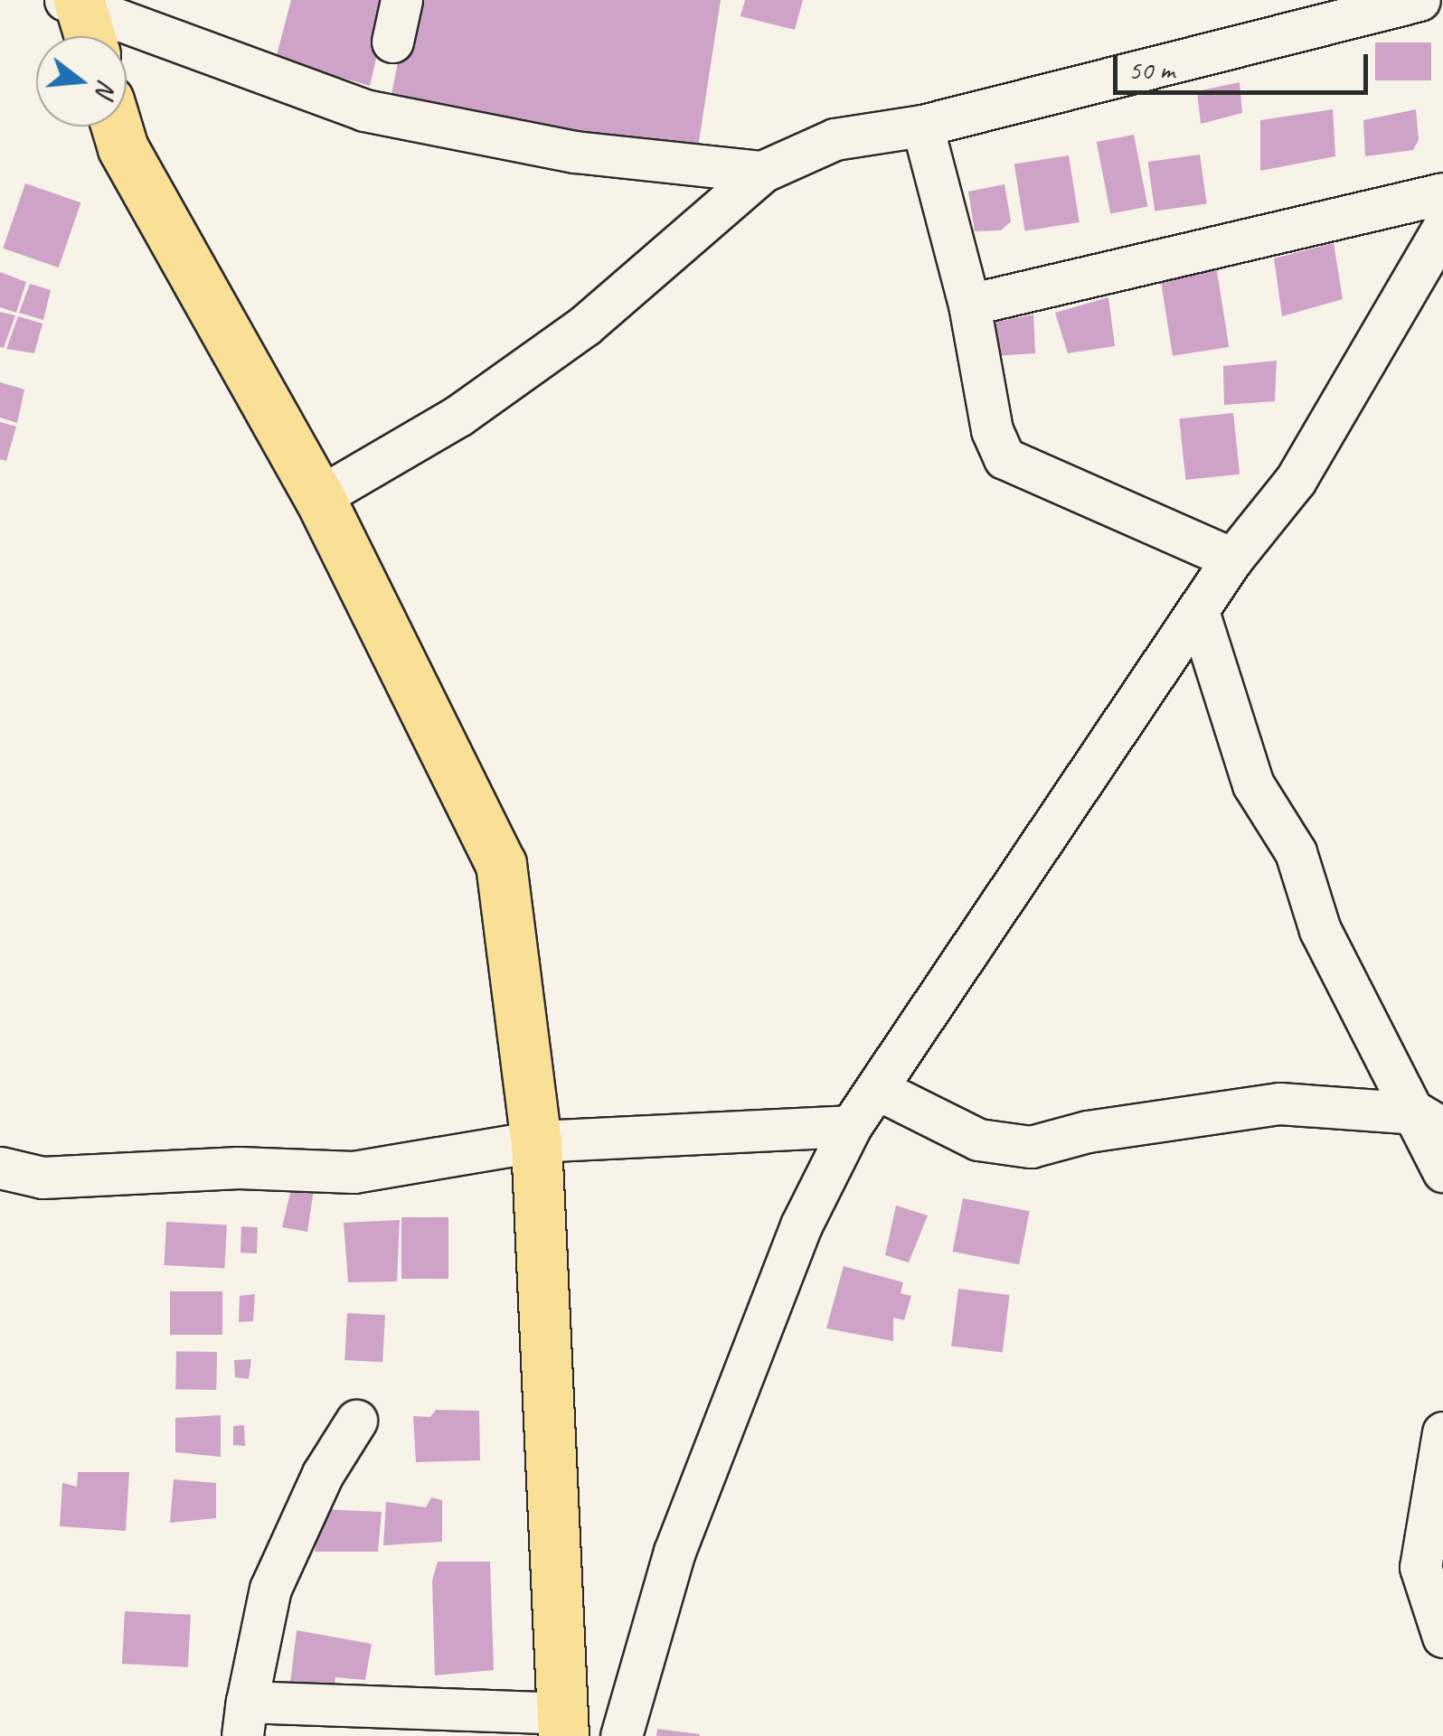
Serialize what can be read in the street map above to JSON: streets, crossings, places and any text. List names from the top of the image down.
{
  "scale_bar": "50 m",
  "north": "right"
}
